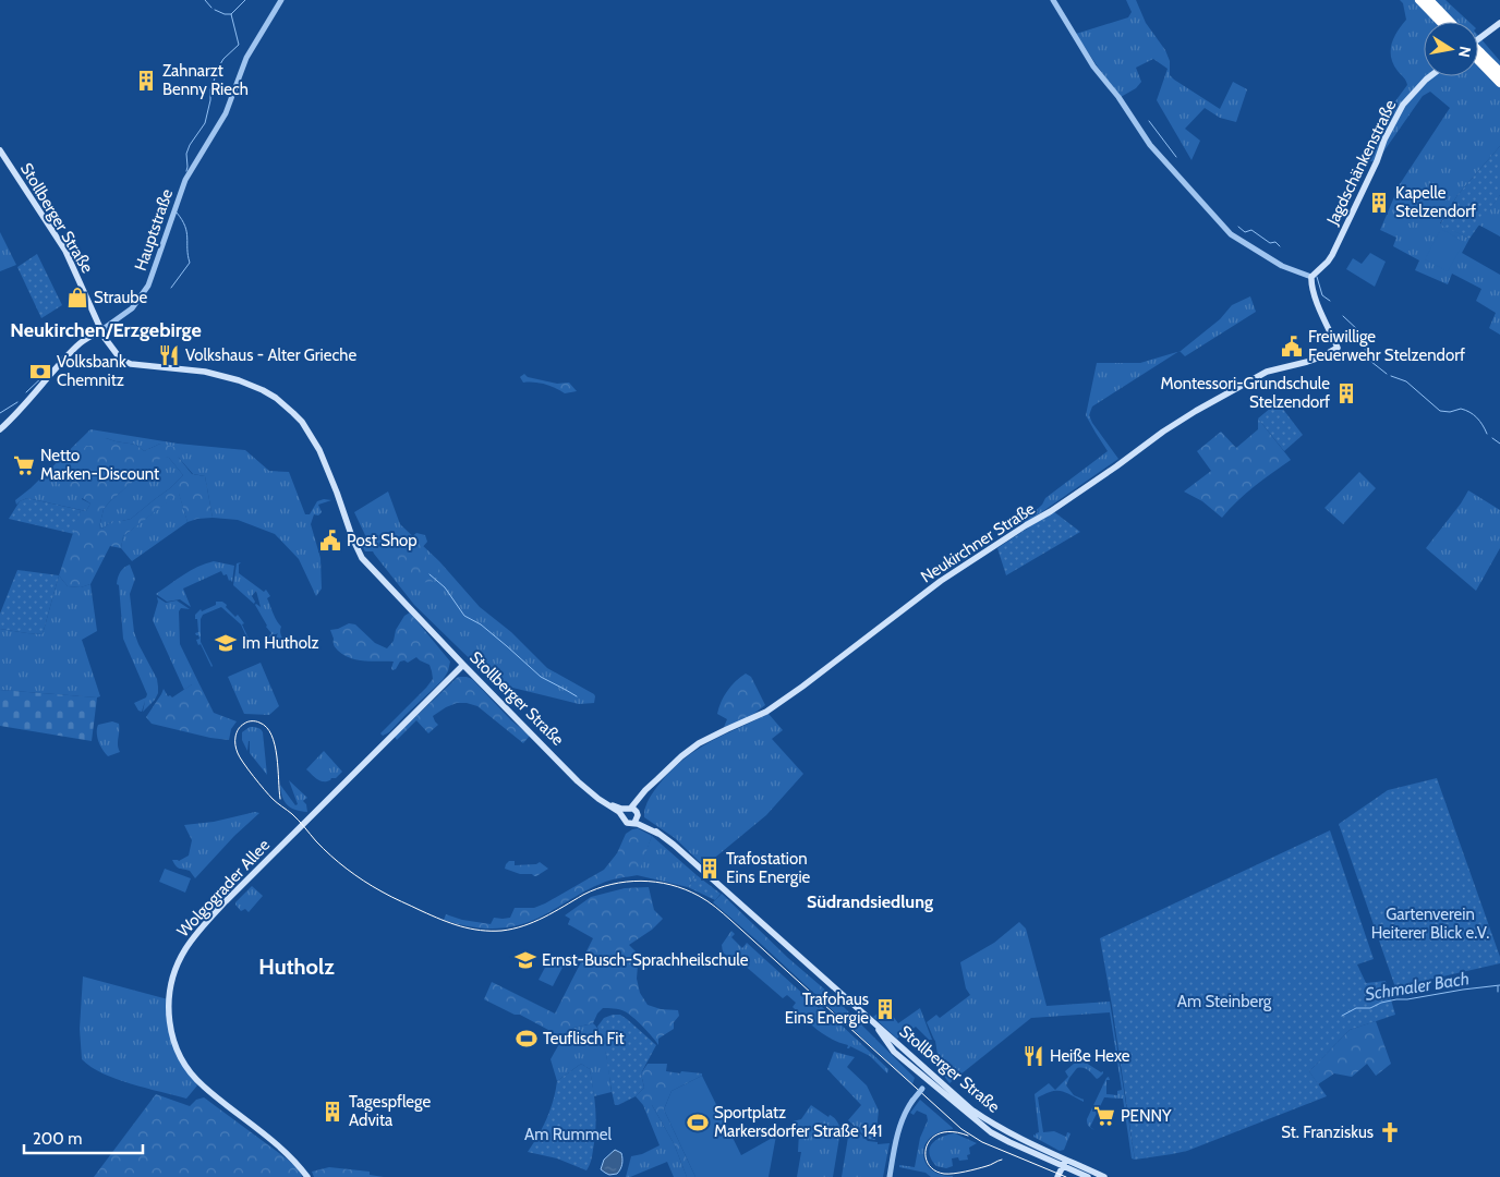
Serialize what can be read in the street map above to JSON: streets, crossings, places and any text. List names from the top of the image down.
{
  "streets": {
    "main road": [
      "Jagdschänkenstraße",
      "Stollberger Straße",
      "Hauptstraße",
      "Neukirchner Straße",
      "Wolgograder Allee"
    ]
  },
  "crossings": [
    ["Jagdschänkenstraße", "Neukirchner Straße"],
    ["Stollberger Straße", "Hauptstraße"],
    ["Stollberger Straße", "Neukirchner Straße"],
    ["Stollberger Straße", "Wolgograder Allee"]
  ],
  "districts": ["Neukirchen/Erzgebirge", "Südrandsiedlung", "Hutholz"],
  "water": ["Schmaler Bach"],
  "parks": ["Gartenverein Heiterer Blick e.V.", "Am Steinberg", "Am Rummel"],
  "places": {
    "building": [
      "Zahnarzt Benny Riech",
      "Kapelle Stelzendorf",
      "Montessori-Grundschule Stelzendorf",
      "Trafostation Eins Energie",
      "Trafohaus Eins Energie",
      "Tagespflege Advita"
    ],
    "shop": ["Straube"],
    "public building": ["Freiwillige Feuerwehr Stelzendorf", "Post Shop"],
    "restaurant": ["Volkshaus - Alter Grieche", "Heiße Hexe"],
    "bank": ["Volksbank Chemnitz"],
    "supermarket": ["Netto Marken-Discount", "PENNY"],
    "school or university": ["Im Hutholz", "Ernst-Busch-Sprachheilschule"],
    "sports": ["Teuflisch Fit", "Sportplatz Markersdorfer Straße 141"],
    "church": ["St. Franziskus"]
  },
  "scale_bar": "200 m",
  "north": "right"
}
